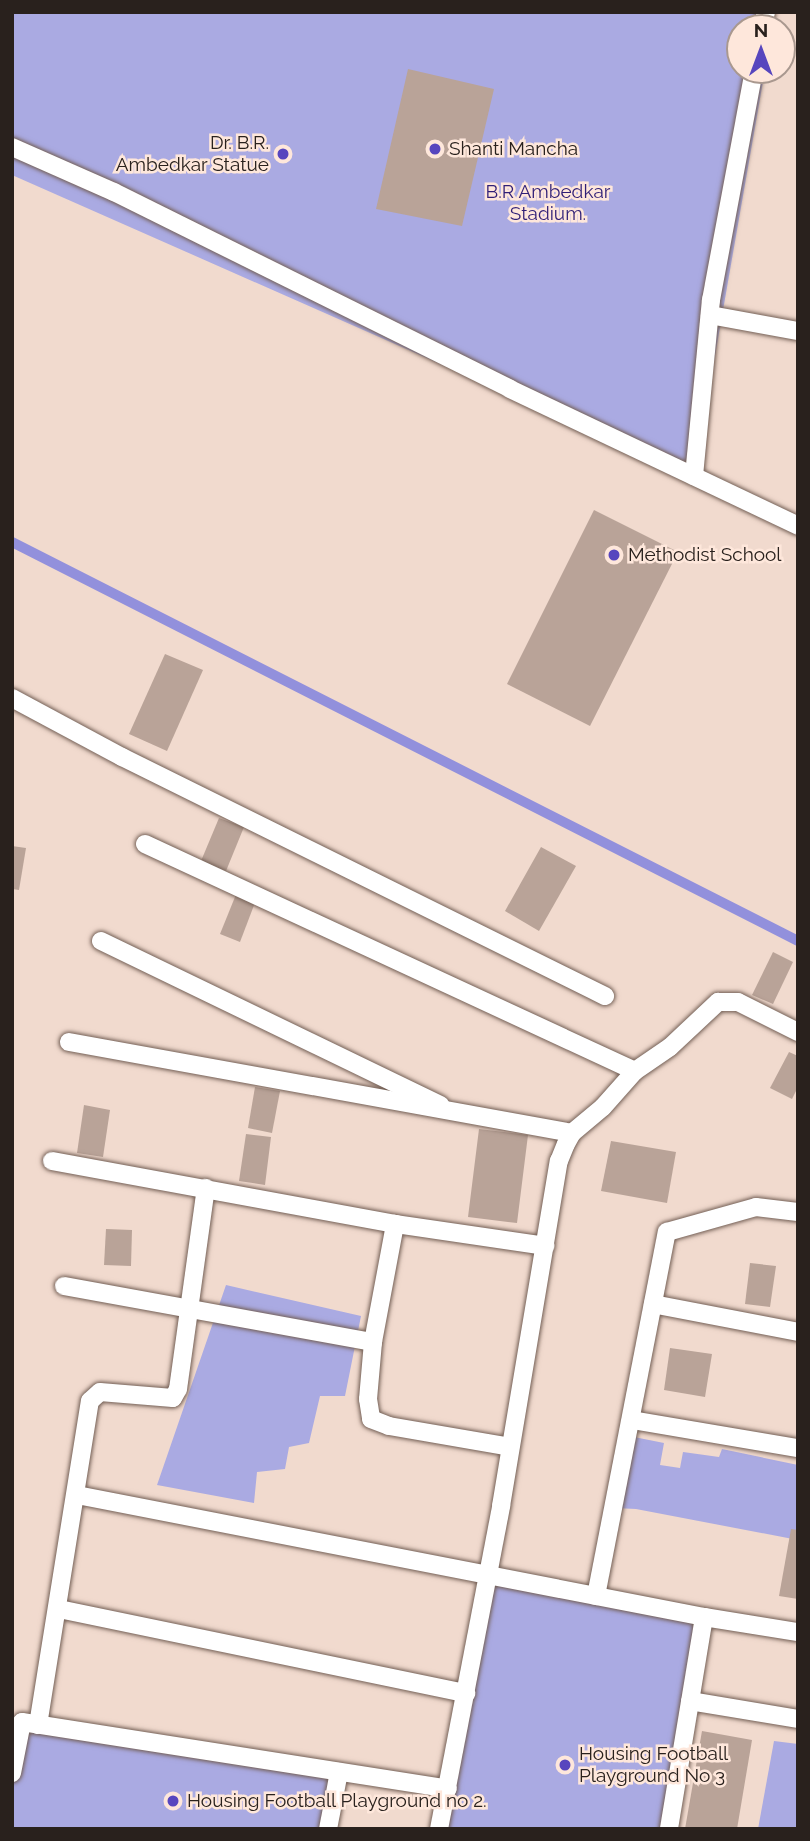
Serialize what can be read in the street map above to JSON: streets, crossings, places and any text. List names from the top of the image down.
{
  "parks": ["B.R Ambedkar Stadium."],
  "places": [
    "Shanti Mancha",
    "Dr. B.R. Ambedkar Statue",
    "Methodist School",
    "Housing Football Playground No 3",
    "Housing Football Playground no 2."
  ],
  "north": "top"
}
